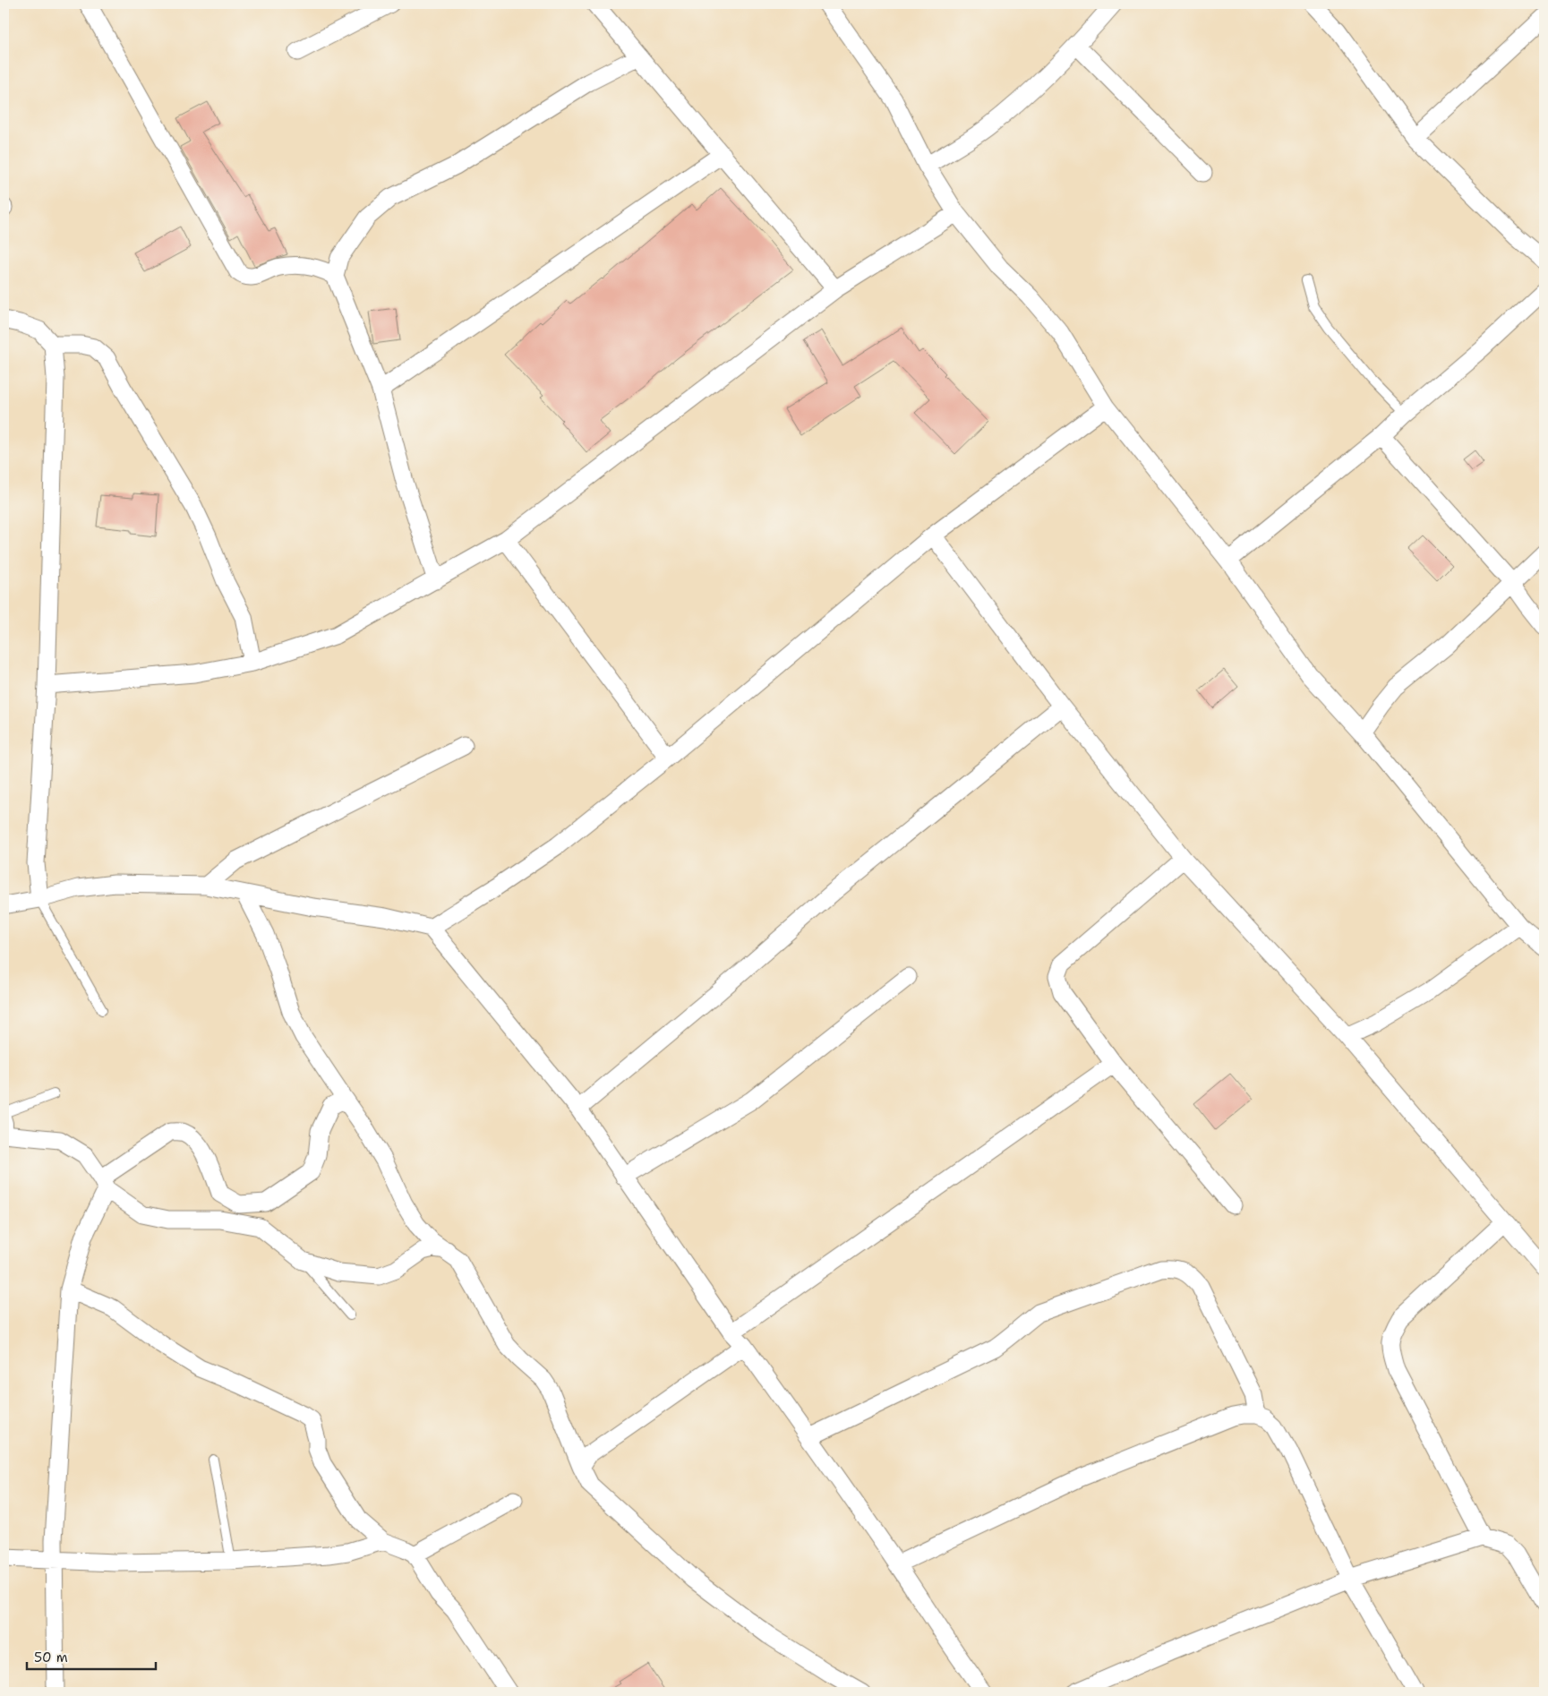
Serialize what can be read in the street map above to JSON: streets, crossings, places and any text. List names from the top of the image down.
{
  "scale_bar": "50 m"
}
